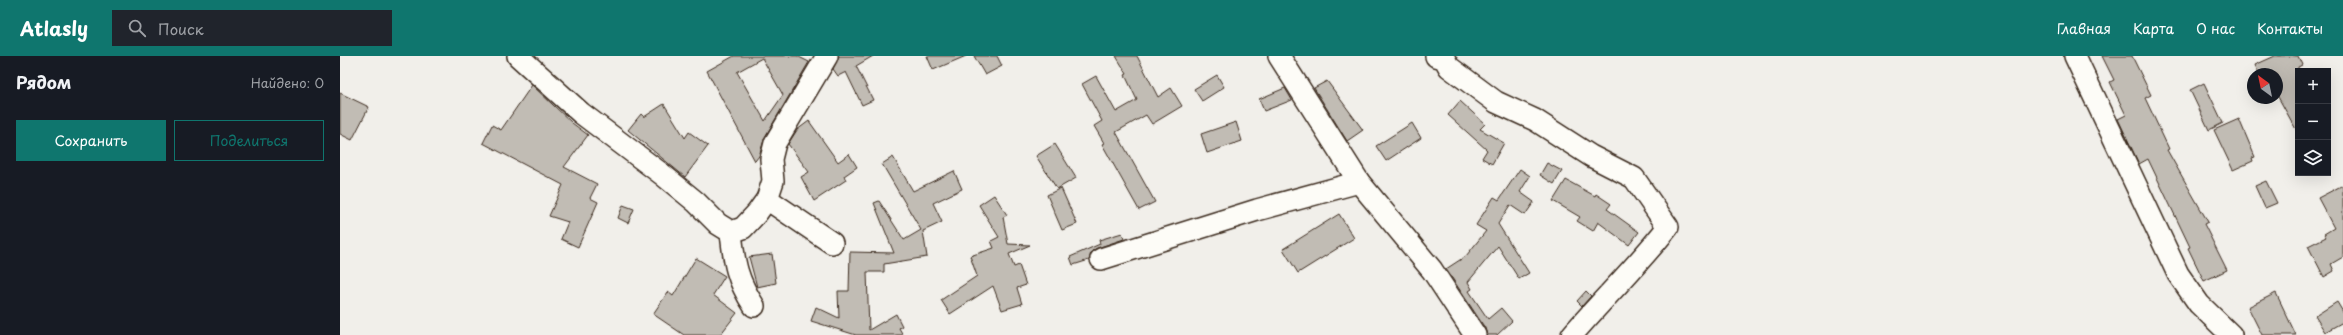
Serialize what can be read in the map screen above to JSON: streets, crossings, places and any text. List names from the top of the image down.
{
  "north": "top left",
  "page": {
    "header": "Atlasly",
    "search": "Поиск",
    "nav": [
      "Главная",
      "Карта",
      "О нас",
      "Контакты"
    ],
    "heading": ["Рядом", "Найдено: 0"],
    "map_buttons": ["+", "−"],
    "buttons": ["Сохранить", "Поделиться"]
  }
}
